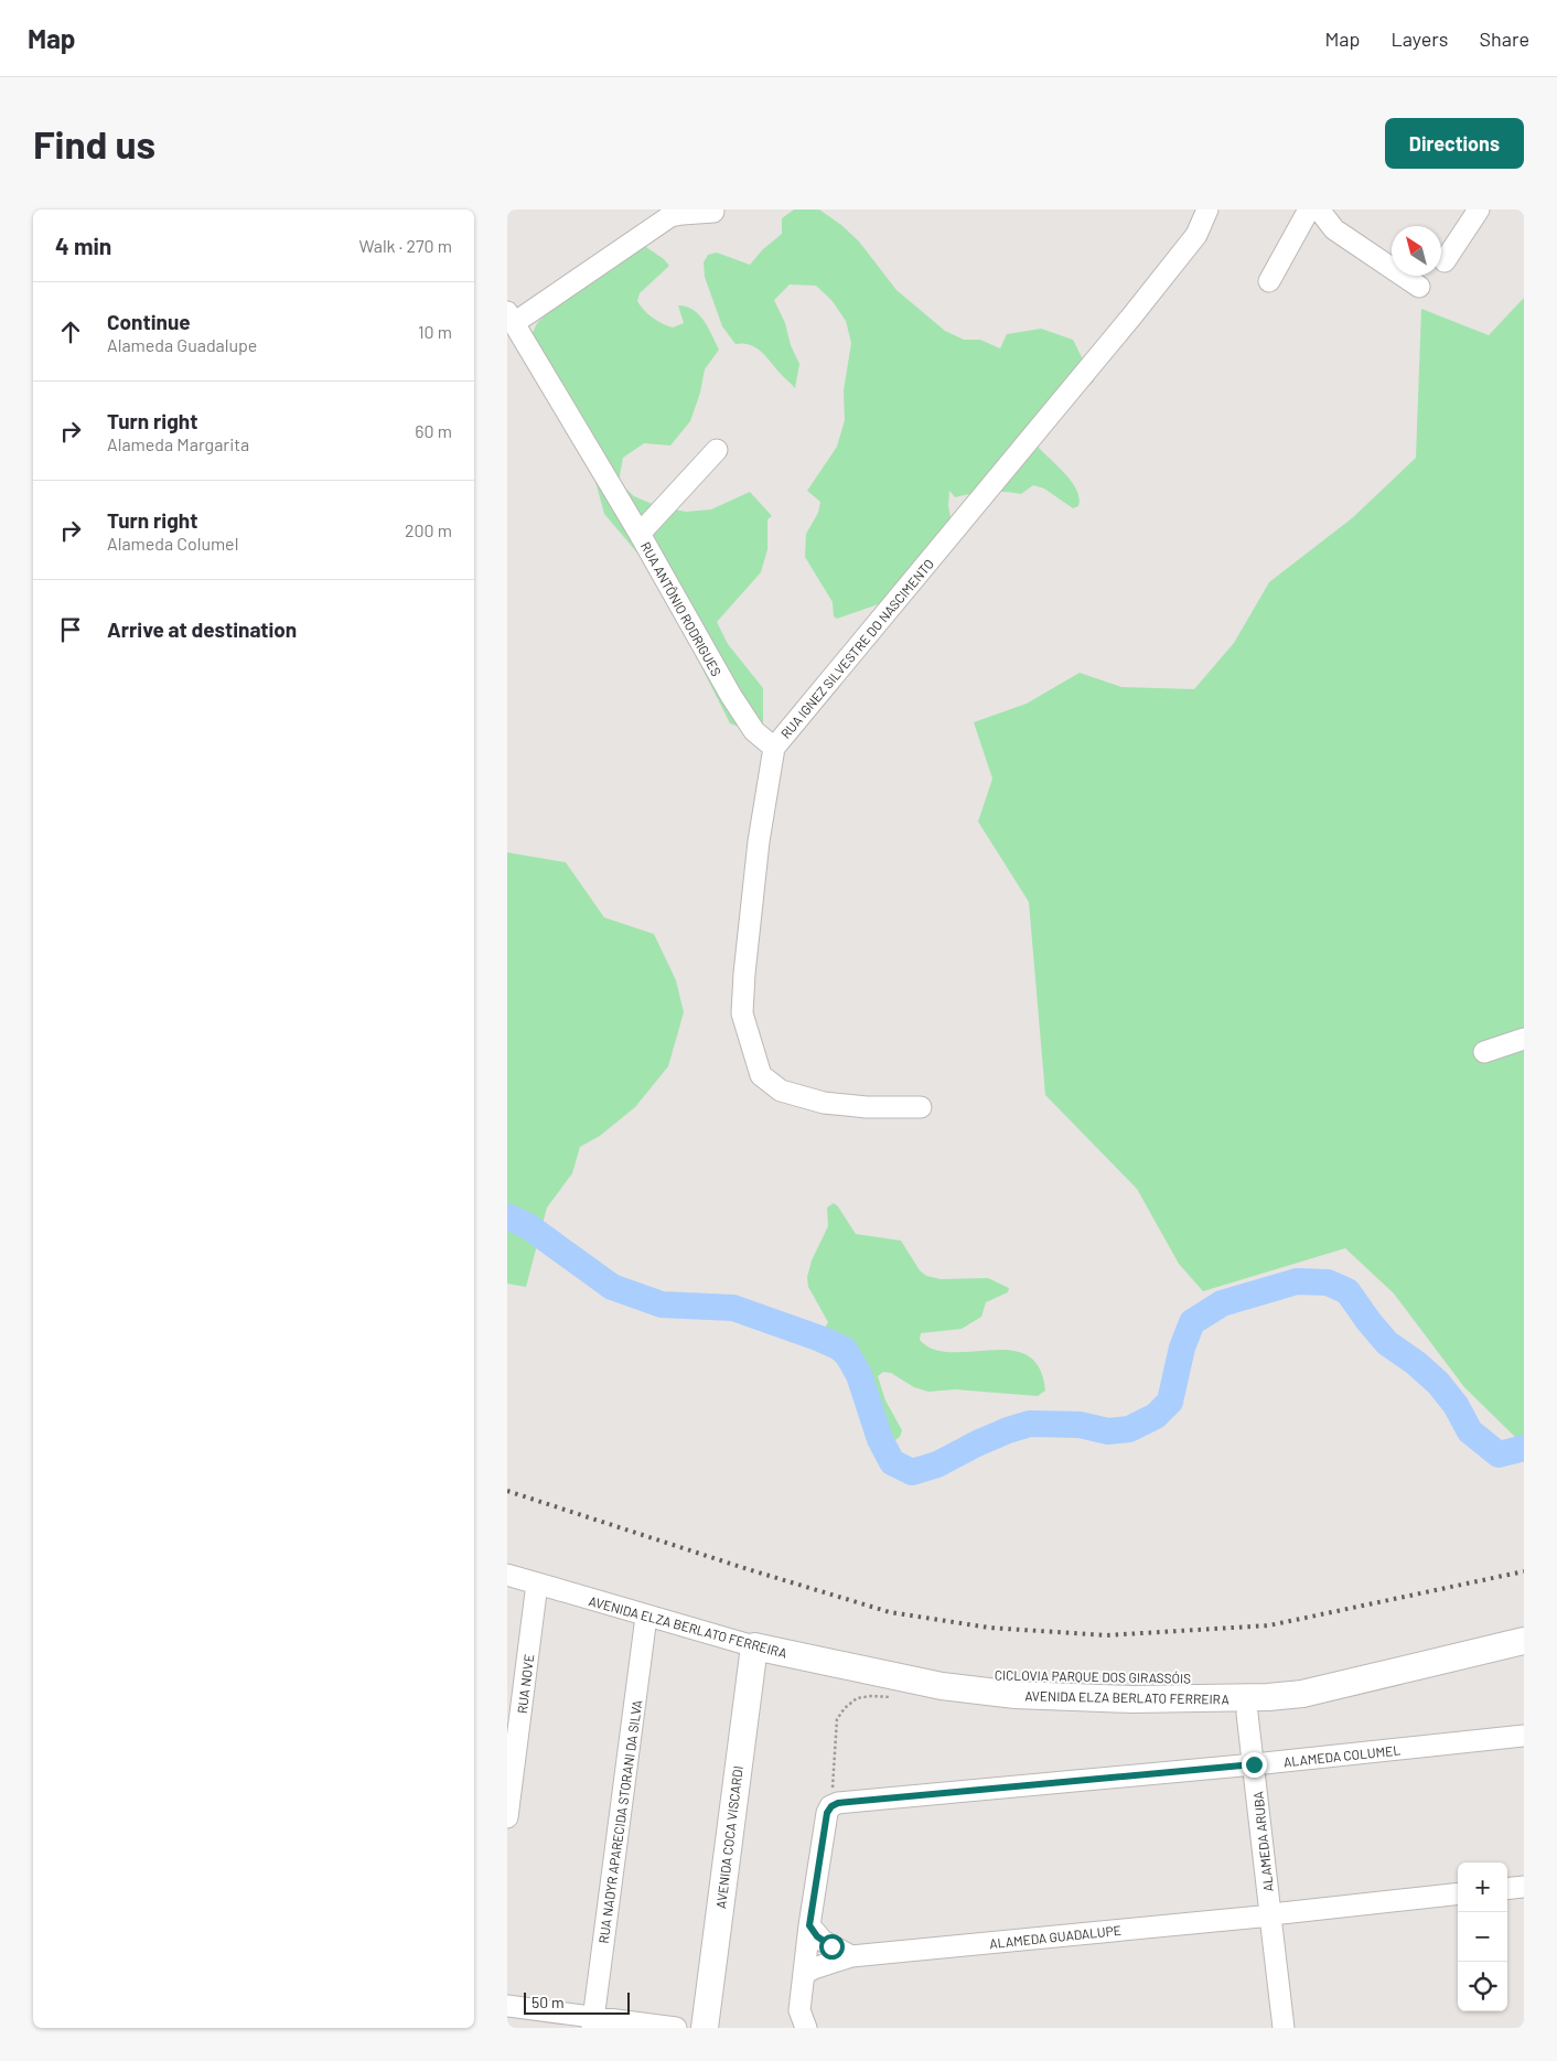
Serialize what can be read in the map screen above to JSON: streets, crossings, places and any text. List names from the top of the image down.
{
  "streets": {
    "main road": ["AVENIDA ELZA BERLATO FERREIRA", "AVENIDA COCA VISCARDI"],
    "street": [
      "RUA ANTÔNIO RODRIGUES",
      "RUA IGNEZ SILVESTRE DO NASCIMENTO",
      "RUA NOVE",
      "ALAMEDA COLUMEL",
      "RUA NADYR APARECIDA STORANI DA SILVA",
      "ALAMEDA ARUBA",
      "ALAMEDA GUADALUPE"
    ]
  },
  "crossings": [
    ["RUA ANTÔNIO RODRIGUES", "RUA IGNEZ SILVESTRE DO NASCIMENTO"],
    ["AVENIDA ELZA BERLATO FERREIRA", "RUA NOVE"],
    ["AVENIDA ELZA BERLATO FERREIRA", "RUA NADYR APARECIDA STORANI DA SILVA"],
    ["AVENIDA ELZA BERLATO FERREIRA", "AVENIDA COCA VISCARDI"],
    ["ALAMEDA COLUMEL", "ALAMEDA ARUBA"],
    ["ALAMEDA ARUBA", "ALAMEDA GUADALUPE"]
  ],
  "scale_bar": "50 m",
  "north": "top left",
  "page": {
    "header": "Map",
    "nav": ["Map", "Layers", "Share"],
    "buttons": "Directions",
    "title": "Find us",
    "heading": ["4 min", "Walk · 270 m"],
    "list": [
      ["Continue", "Alameda Guadalupe", "10 m"],
      ["Turn right", "Alameda Margarita", "60 m"],
      ["Turn right", "Alameda Columel", "200 m"],
      "Arrive at destination"
    ],
    "map_buttons": ["+", "−"],
    "scale": "50 m"
  }
}
